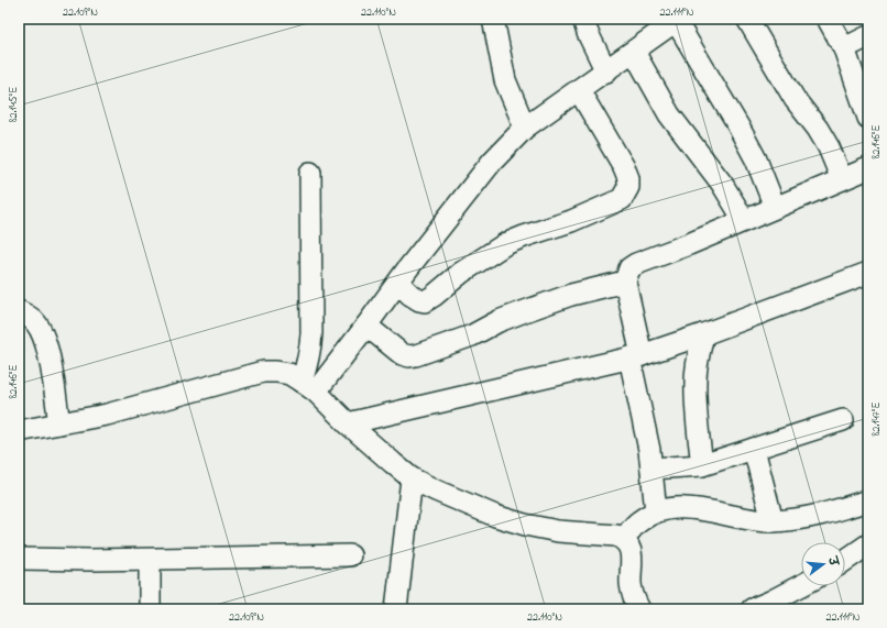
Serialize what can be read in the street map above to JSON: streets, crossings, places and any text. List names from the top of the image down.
{
  "north": "right",
  "coordinates": [
    "22.109°N",
    "22.110°N",
    "22.111°N",
    "82.145°E",
    "82.146°E",
    "82.147°E"
  ]
}
